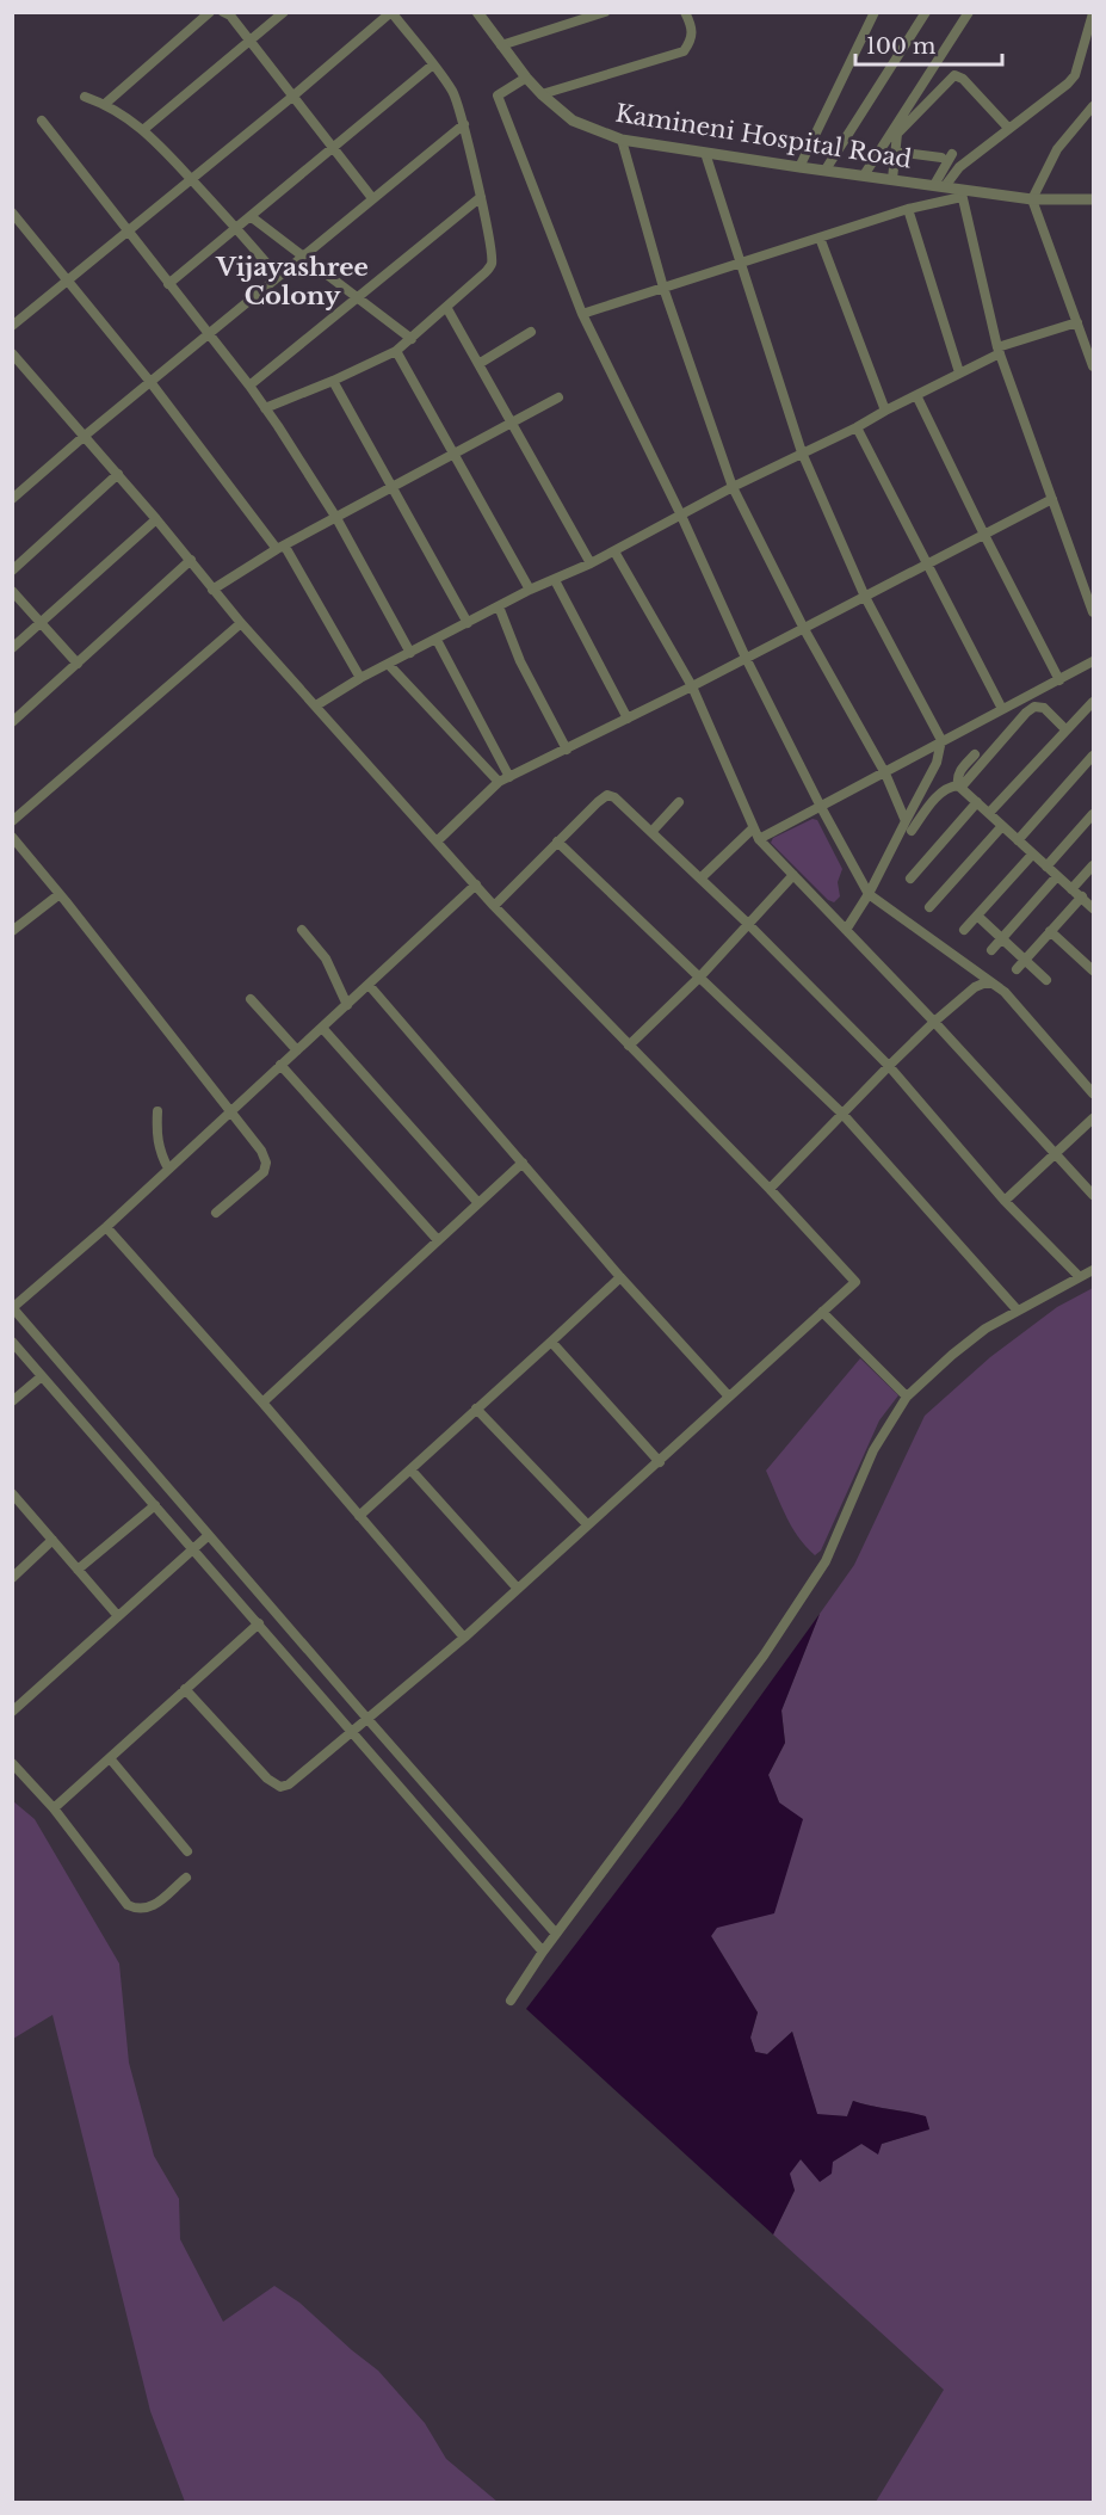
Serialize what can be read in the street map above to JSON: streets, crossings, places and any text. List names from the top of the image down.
{
  "streets": {
    "street": ["Kamineni Hospital Road"]
  },
  "districts": ["Vijayashree Colony"],
  "scale_bar": "100 m"
}
